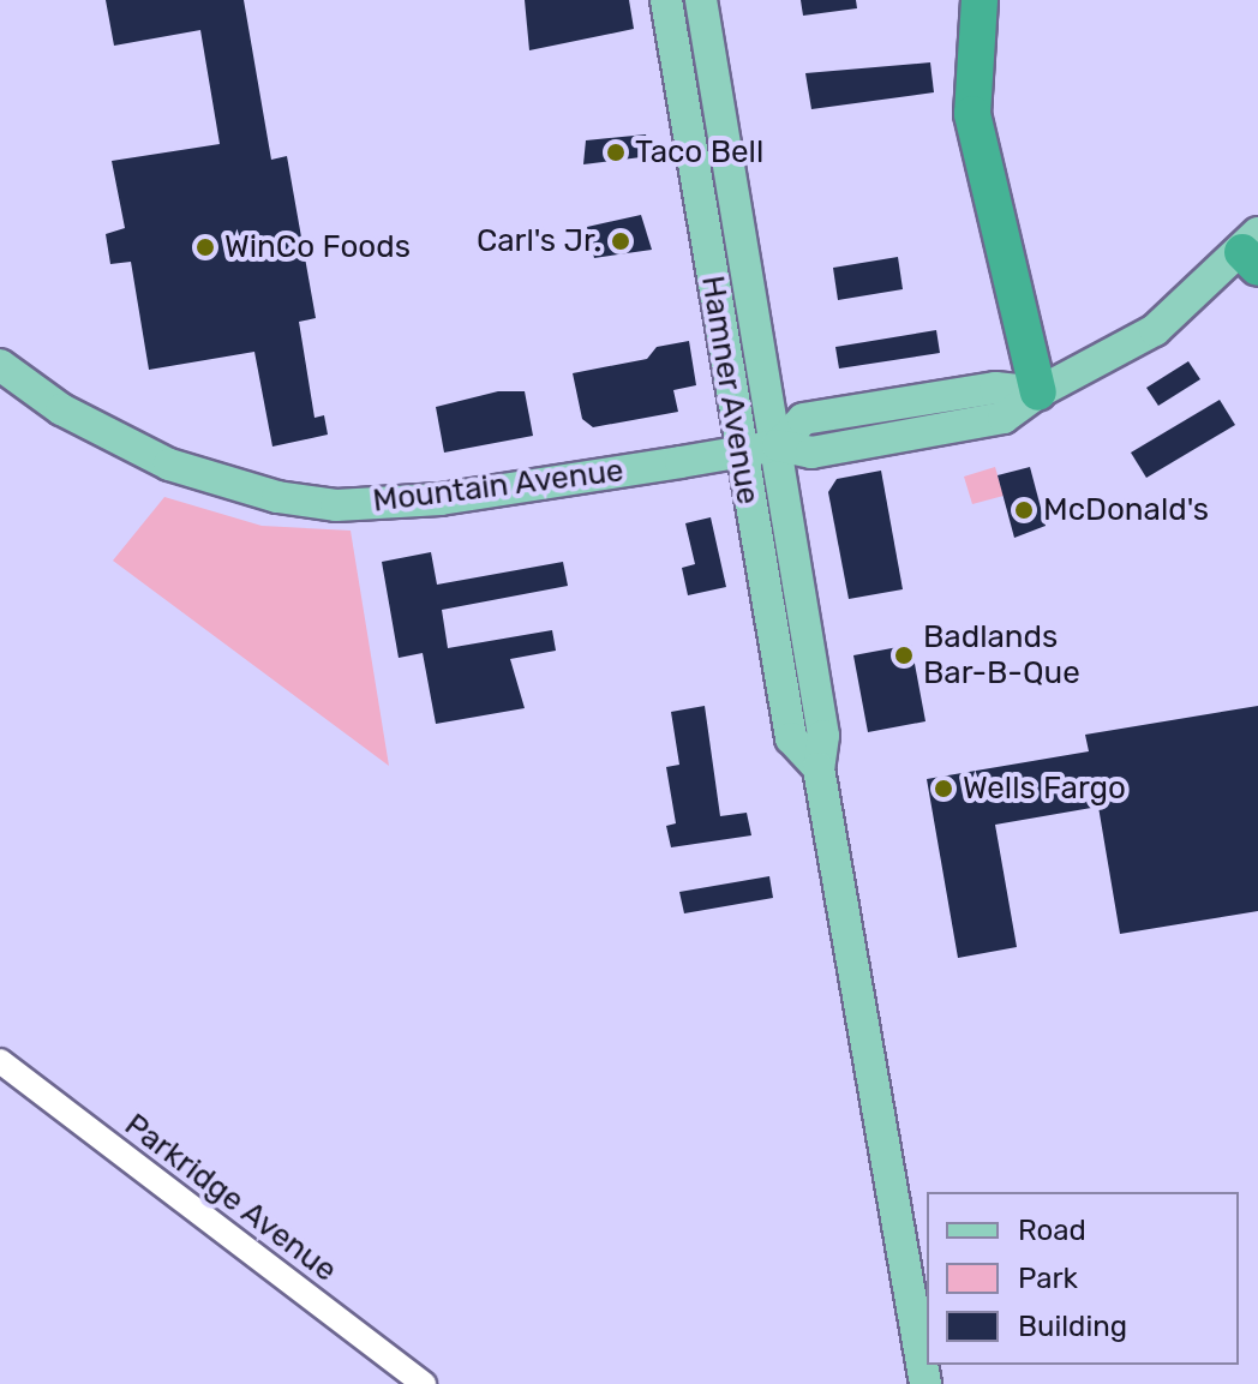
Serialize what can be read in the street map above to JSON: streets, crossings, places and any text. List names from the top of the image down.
{
  "streets": {
    "main road": ["Hamner Avenue", "Mountain Avenue"],
    "street": ["Parkridge Avenue"]
  },
  "crossings": [
    ["Hamner Avenue", "Mountain Avenue"]
  ],
  "places": [
    "Taco Bell",
    "Carl's Jr.",
    "WinCo Foods",
    "McDonald's",
    "Badlands Bar-B-Que",
    "Wells Fargo"
  ],
  "legend": ["Road", "Park", "Building"]
}
